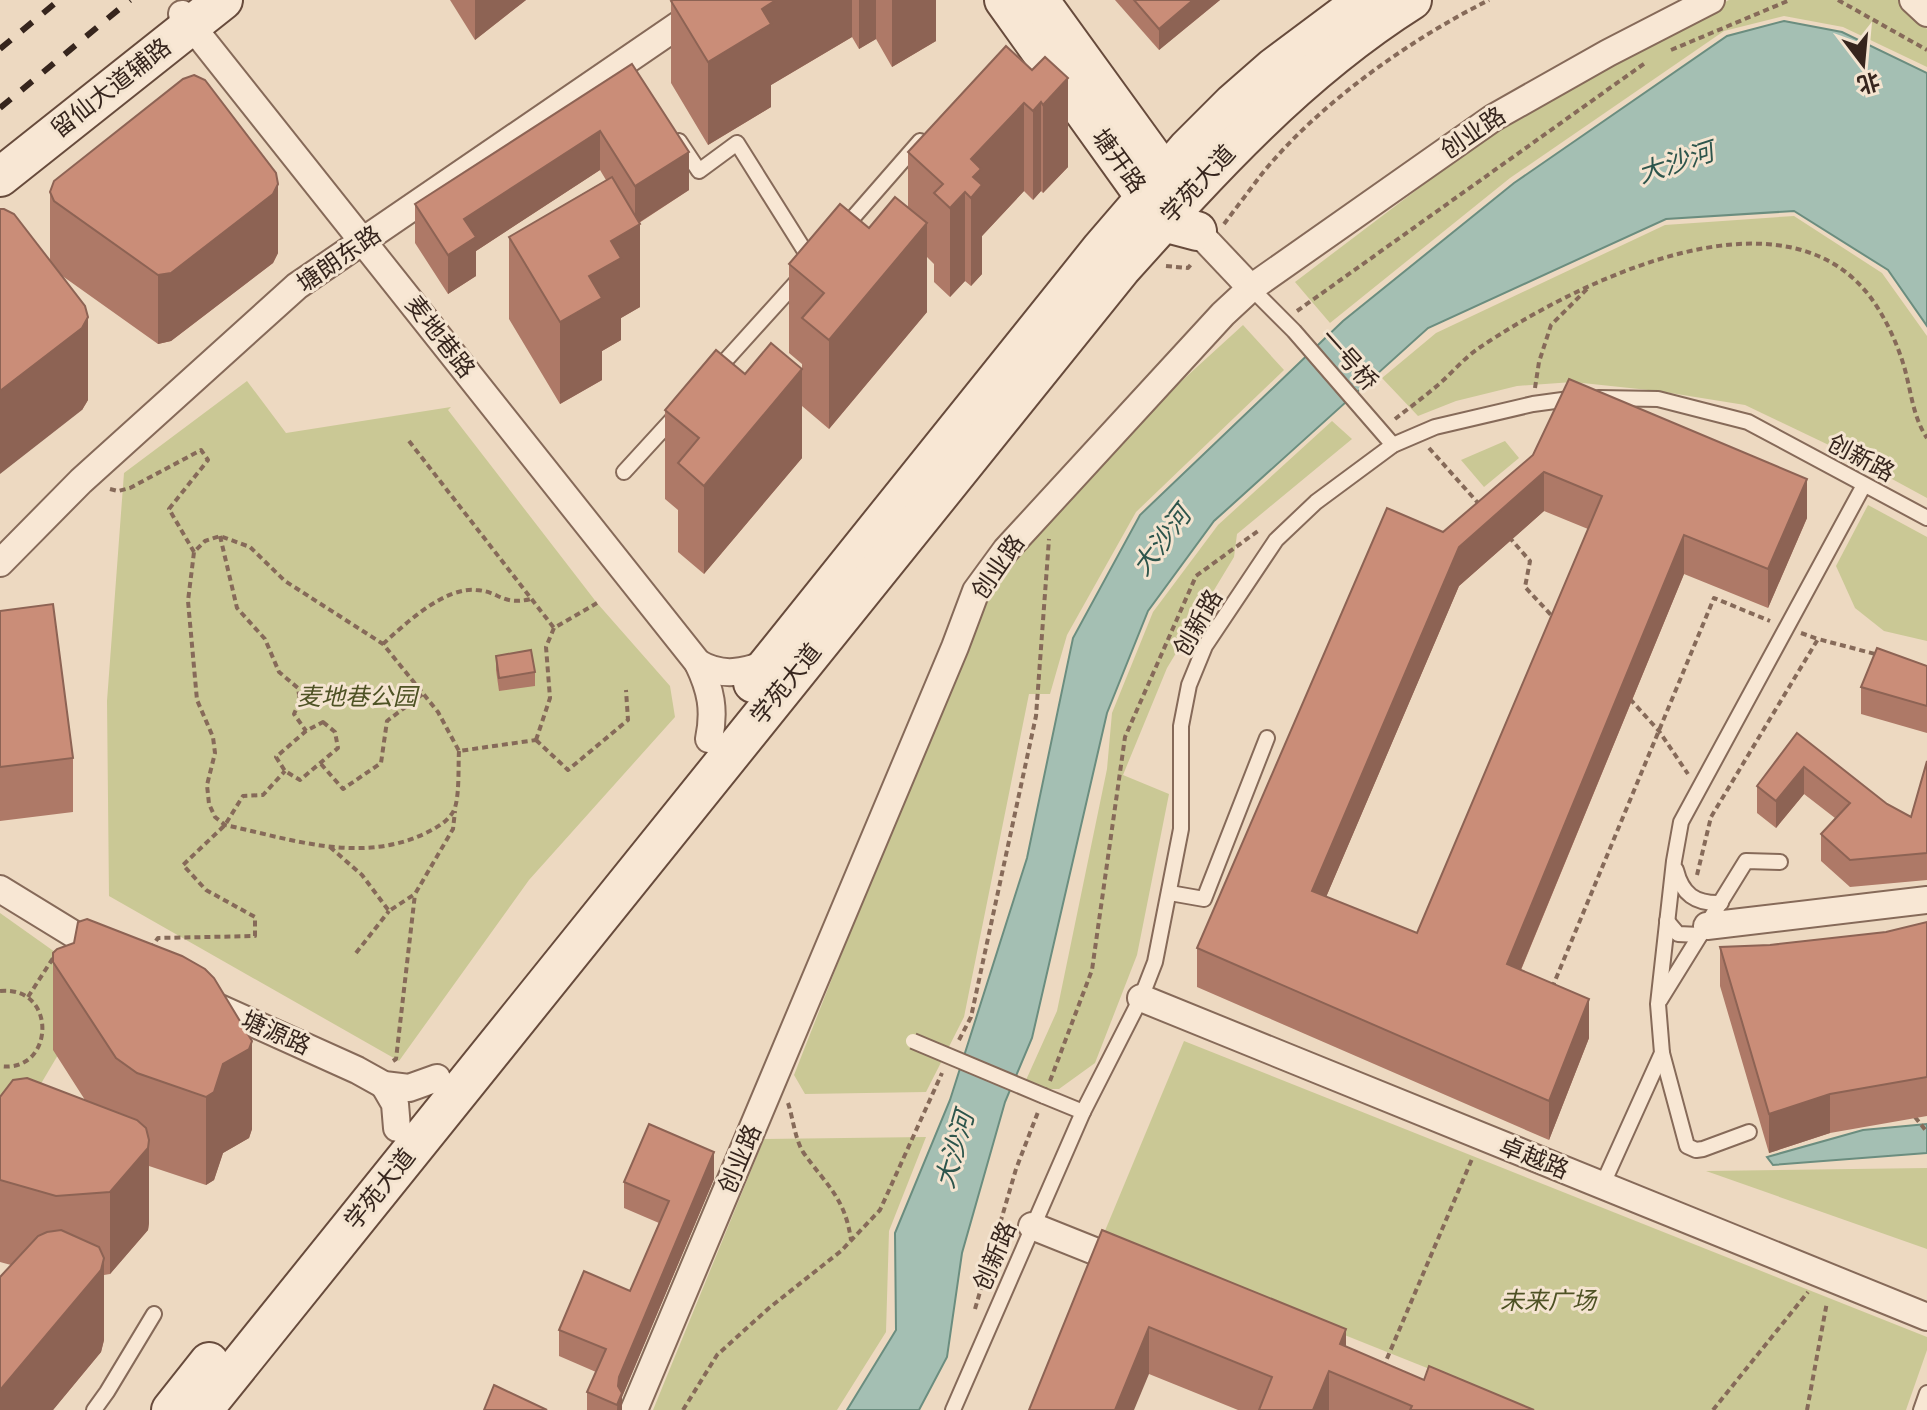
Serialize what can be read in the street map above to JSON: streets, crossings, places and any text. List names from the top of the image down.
{
  "streets": {
    "main road": ["留仙大道辅路", "塘开路", "学苑大道"],
    "street": [
      "创业路",
      "塘朗东路",
      "麦地巷路",
      "塘源路",
      "卓越路"
    ],
    "lane": ["一号桥", "创新路"]
  },
  "crossings": [
    ["留仙大道辅路", "麦地巷路"],
    ["创业路", "一号桥"],
    ["塘开路", "学苑大道"],
    ["学苑大道", "麦地巷路"],
    ["塘朗东路", "麦地巷路"],
    ["一号桥", "创新路"],
    ["创新路", "卓越路"]
  ],
  "water": ["大沙河"],
  "parks": ["麦地巷公园", "未来广场"],
  "north": "bottom"
}
